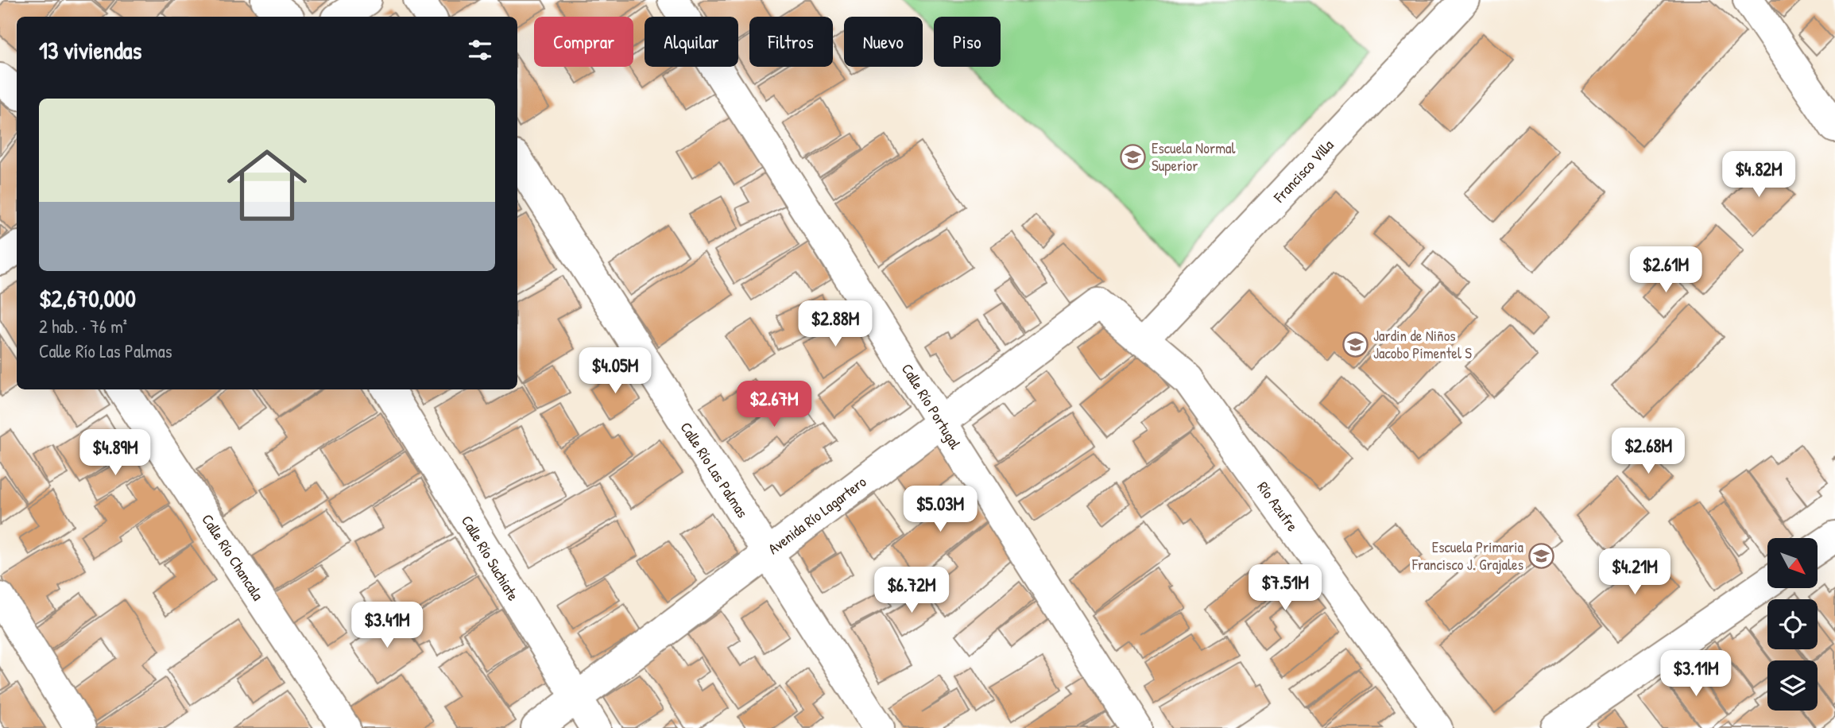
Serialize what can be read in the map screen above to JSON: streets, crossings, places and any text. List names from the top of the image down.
{
  "streets": {
    "street": [
      "Francisco Villa",
      "Calle Río Portugal",
      "Calle Río Las Palmas",
      "Río Azufre",
      "Avenida Río Lagartero",
      "Calle Río Chancala",
      "Calle Río Suchiate"
    ]
  },
  "crossings": [
    ["Francisco Villa", "Río Azufre"],
    ["Calle Río Portugal", "Avenida Río Lagartero"],
    ["Calle Río Las Palmas", "Avenida Río Lagartero"],
    ["Río Azufre", "Avenida Río Lagartero"],
    ["Avenida Río Lagartero", "Calle Río Suchiate"]
  ],
  "places": {
    "school or university": ["Escuela Normal Superior", "Jardin de Niños Jacobo Pimentel S", "Escuela Primaria Francisco J. Grajales"]
  },
  "north": "bottom right",
  "page": {
    "chip": [
      "Comprar",
      "Alquilar",
      "Filtros",
      "Nuevo",
      "Piso"
    ],
    "heading": "13 viviendas",
    "list": [
      {
        "name": "$2,670,000",
        "note": "2 hab. · 76 m² · Calle Río Las Palmas"
      }
    ],
    "price": [
      "$4.82M",
      "$2.61M",
      "$2.88M",
      "$4.05M",
      "$2.67M",
      "$2.68M",
      "$4.89M",
      "$5.03M",
      "$4.21M",
      "$7.51M",
      "$6.72M",
      "$3.41M",
      "$3.11M"
    ]
  }
}
